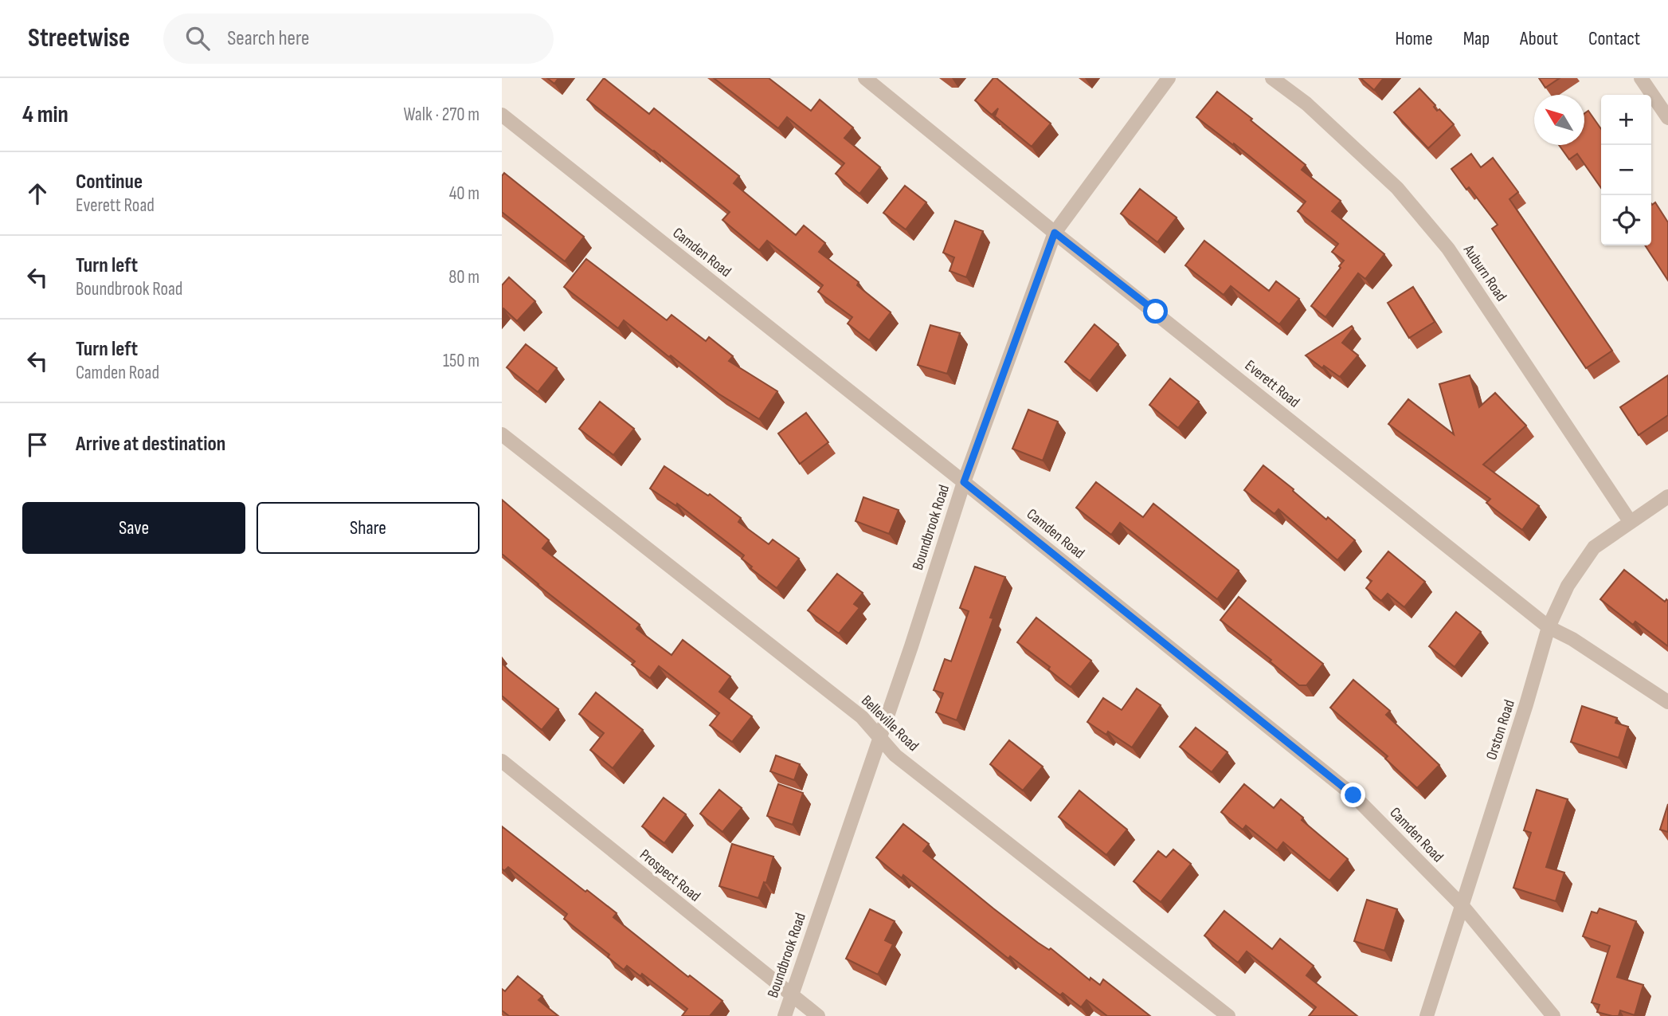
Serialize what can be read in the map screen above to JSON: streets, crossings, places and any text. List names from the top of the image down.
{
  "streets": {
    "street": [
      "Camden Road",
      "Auburn Road",
      "Everett Road",
      "Boundbrook Road",
      "Belleville Road",
      "Orston Road",
      "Prospect Road"
    ]
  },
  "crossings": [
    ["Camden Road", "Boundbrook Road"],
    ["Camden Road", "Orston Road"],
    ["Auburn Road", "Orston Road"],
    ["Everett Road", "Boundbrook Road"],
    ["Everett Road", "Orston Road"],
    ["Boundbrook Road", "Belleville Road"],
    ["Boundbrook Road", "Prospect Road"]
  ],
  "north": "top left",
  "page": {
    "header": "Streetwise",
    "search": "Search here",
    "nav": [
      "Home",
      "Map",
      "About",
      "Contact"
    ],
    "heading": ["4 min", "Walk · 270 m"],
    "map_buttons": ["+", "−"],
    "list": [
      ["Continue", "Everett Road", "40 m"],
      ["Turn left", "Boundbrook Road", "80 m"],
      ["Turn left", "Camden Road", "150 m"],
      "Arrive at destination"
    ],
    "buttons": ["Save", "Share"]
  }
}
